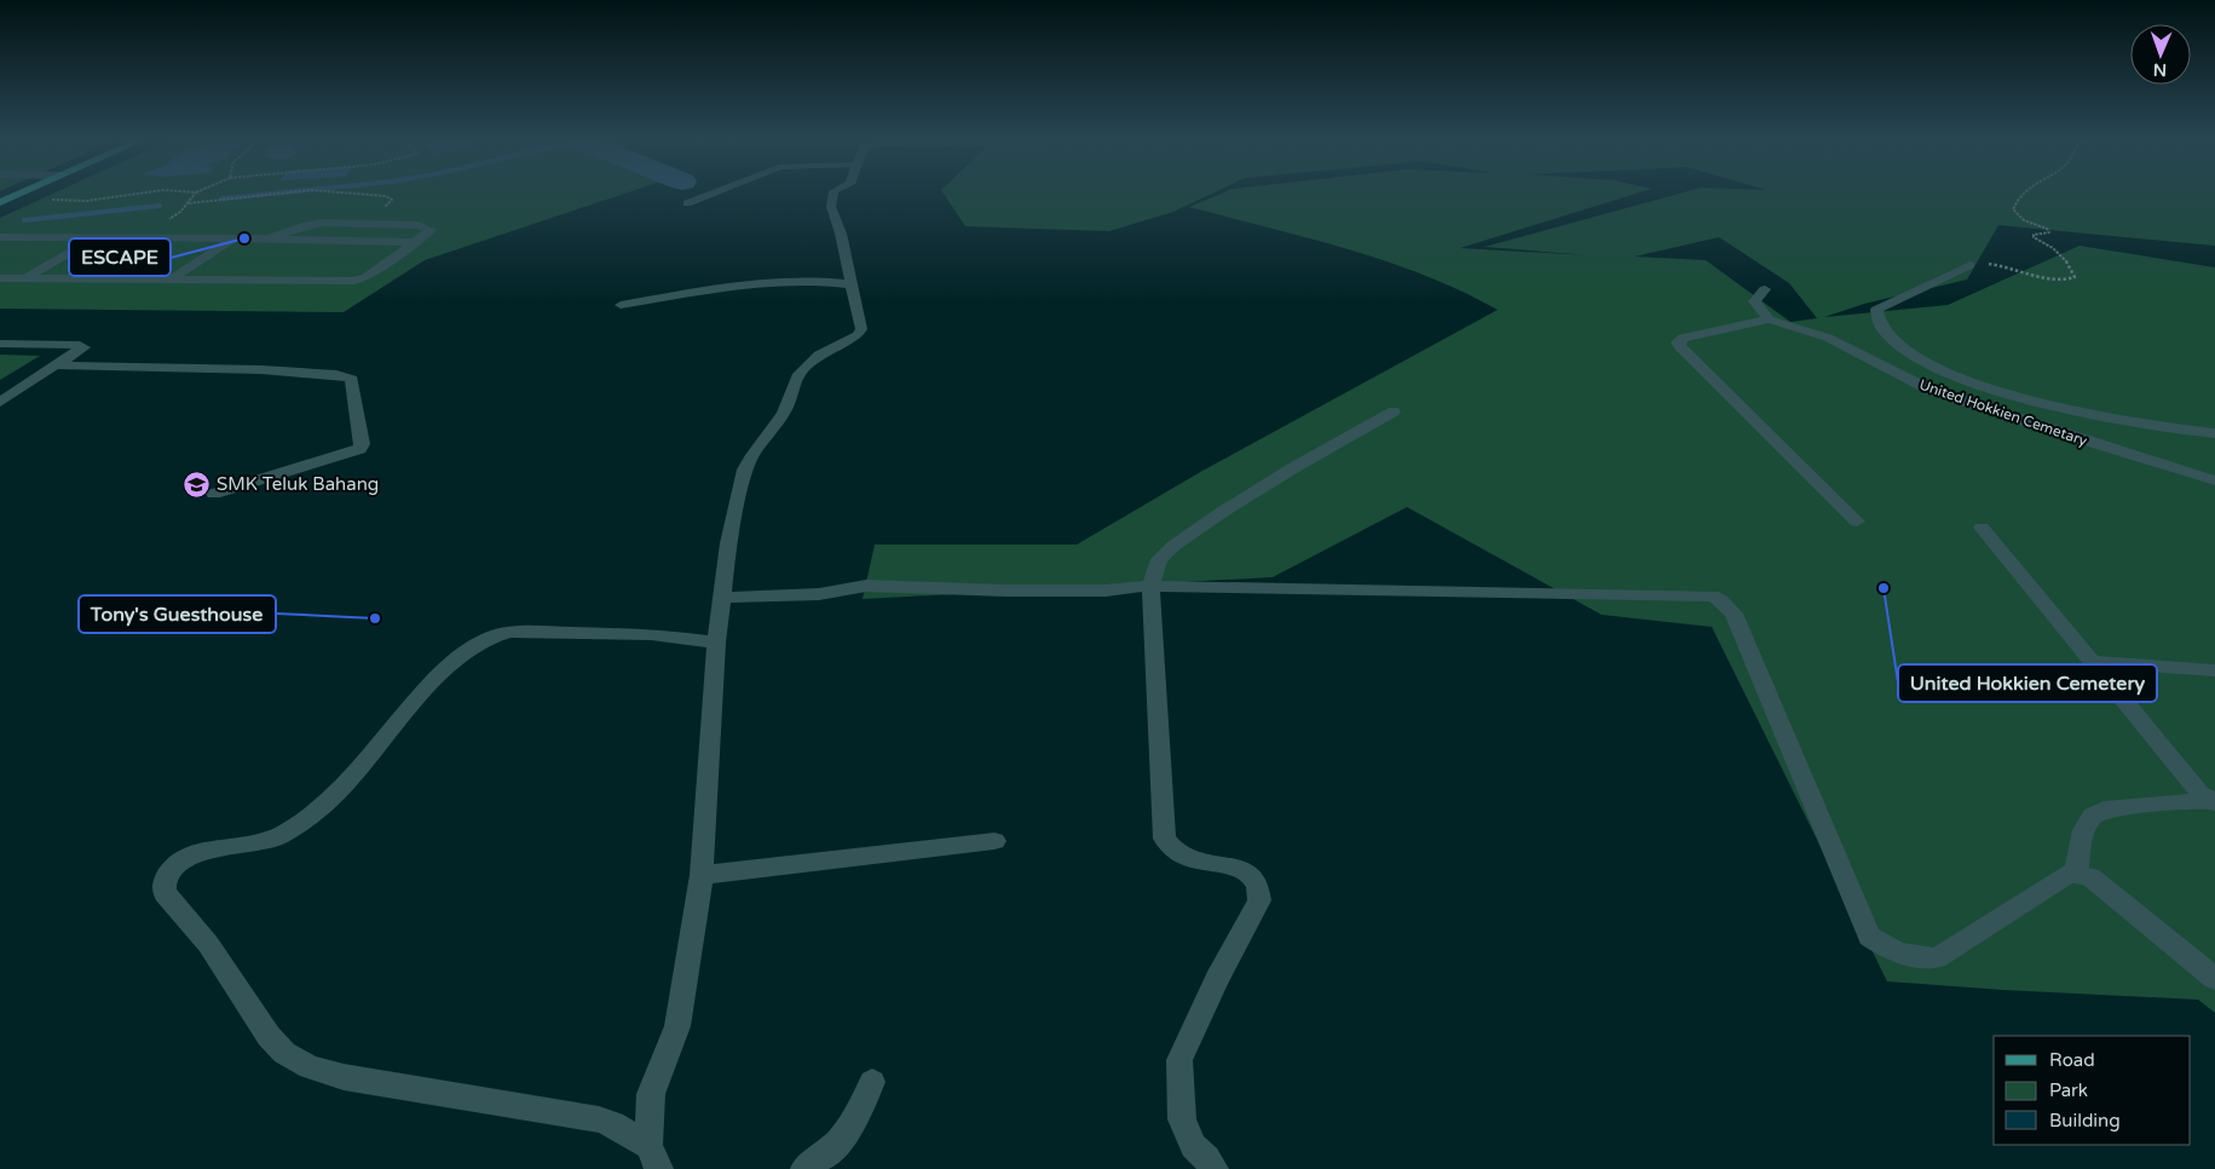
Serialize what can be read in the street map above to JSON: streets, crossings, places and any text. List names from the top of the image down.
{
  "streets": {
    "street": ["United Hokkien Cemetary"]
  },
  "places": {
    "other": ["ESCAPE", "United Hokkien Cemetery", "Tony's Guesthouse"],
    "school or university": ["SMK Teluk Bahang"]
  },
  "legend": ["Road", "Park", "Building"],
  "north": "bottom"
}
